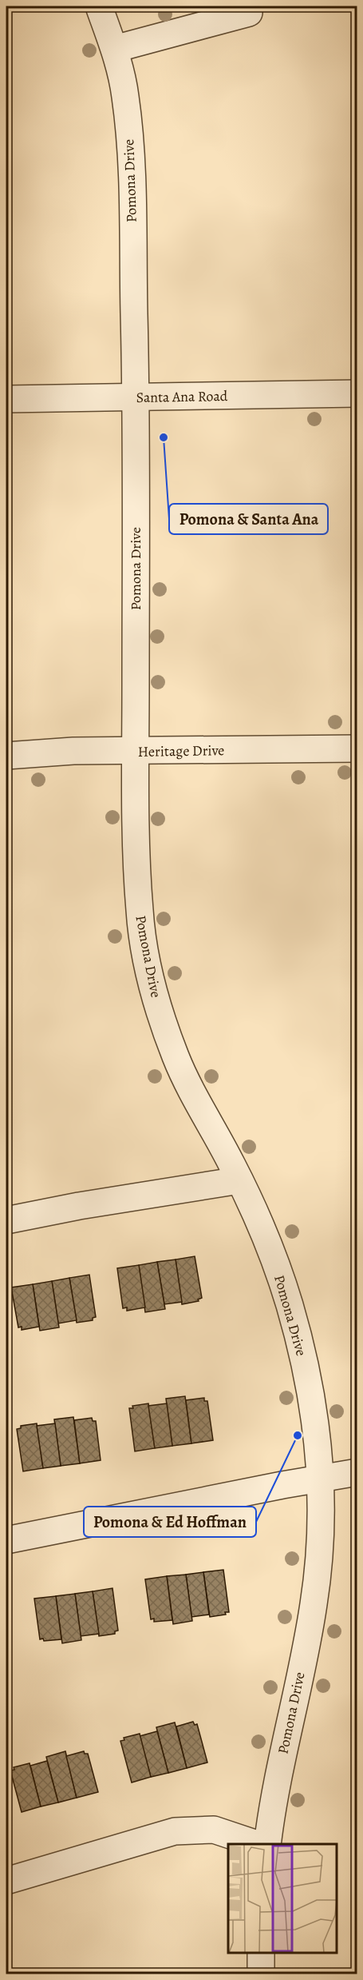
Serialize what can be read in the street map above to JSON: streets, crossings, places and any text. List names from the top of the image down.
{
  "streets": {
    "street": ["Pomona Drive", "Santa Ana Road", "Heritage Drive"]
  },
  "crossings": [
    ["Pomona Drive", "Santa Ana Road"],
    ["Pomona Drive", "Heritage Drive"]
  ],
  "places": ["Pomona & Santa Ana", "Pomona & Ed Hoffman"]
}
